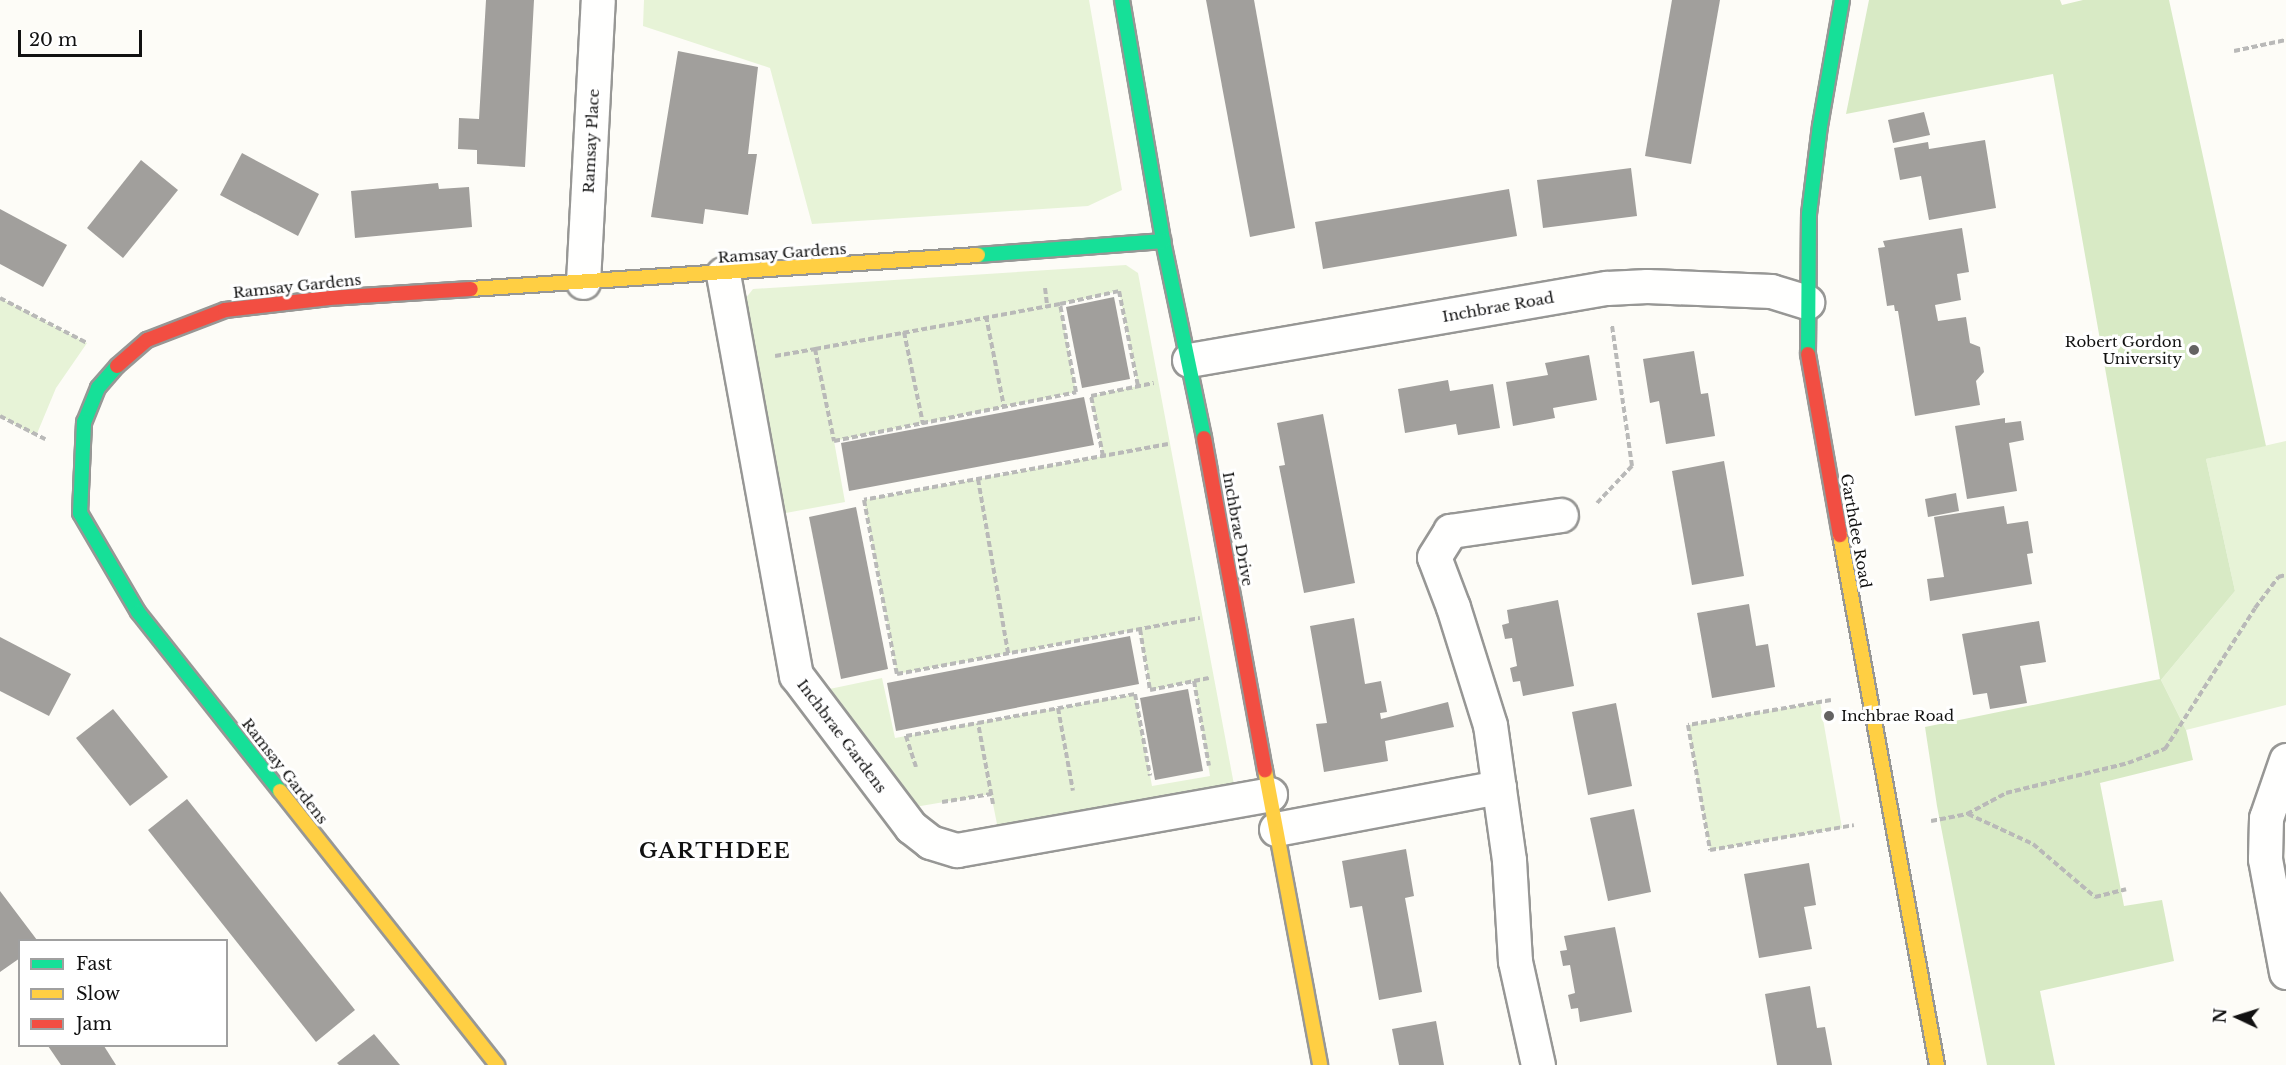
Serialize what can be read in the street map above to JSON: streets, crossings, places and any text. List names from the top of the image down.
{
  "streets": {
    "street": [
      "Ramsay Place",
      "Ramsay Gardens",
      "Inchbrae Road",
      "Inchbrae Drive",
      "Garthdee Road",
      "Inchbrae Gardens"
    ]
  },
  "crossings": [
    ["Ramsay Place", "Ramsay Gardens"],
    ["Ramsay Gardens", "Inchbrae Drive"],
    ["Ramsay Gardens", "Inchbrae Gardens"],
    ["Inchbrae Road", "Inchbrae Drive"],
    ["Inchbrae Road", "Garthdee Road"],
    ["Inchbrae Drive", "Inchbrae Gardens"]
  ],
  "districts": ["GARTHDEE"],
  "places": ["Robert Gordon University", "Inchbrae Road"],
  "legend": ["Fast", "Slow", "Jam"],
  "scale_bar": "20 m",
  "north": "left"
}
